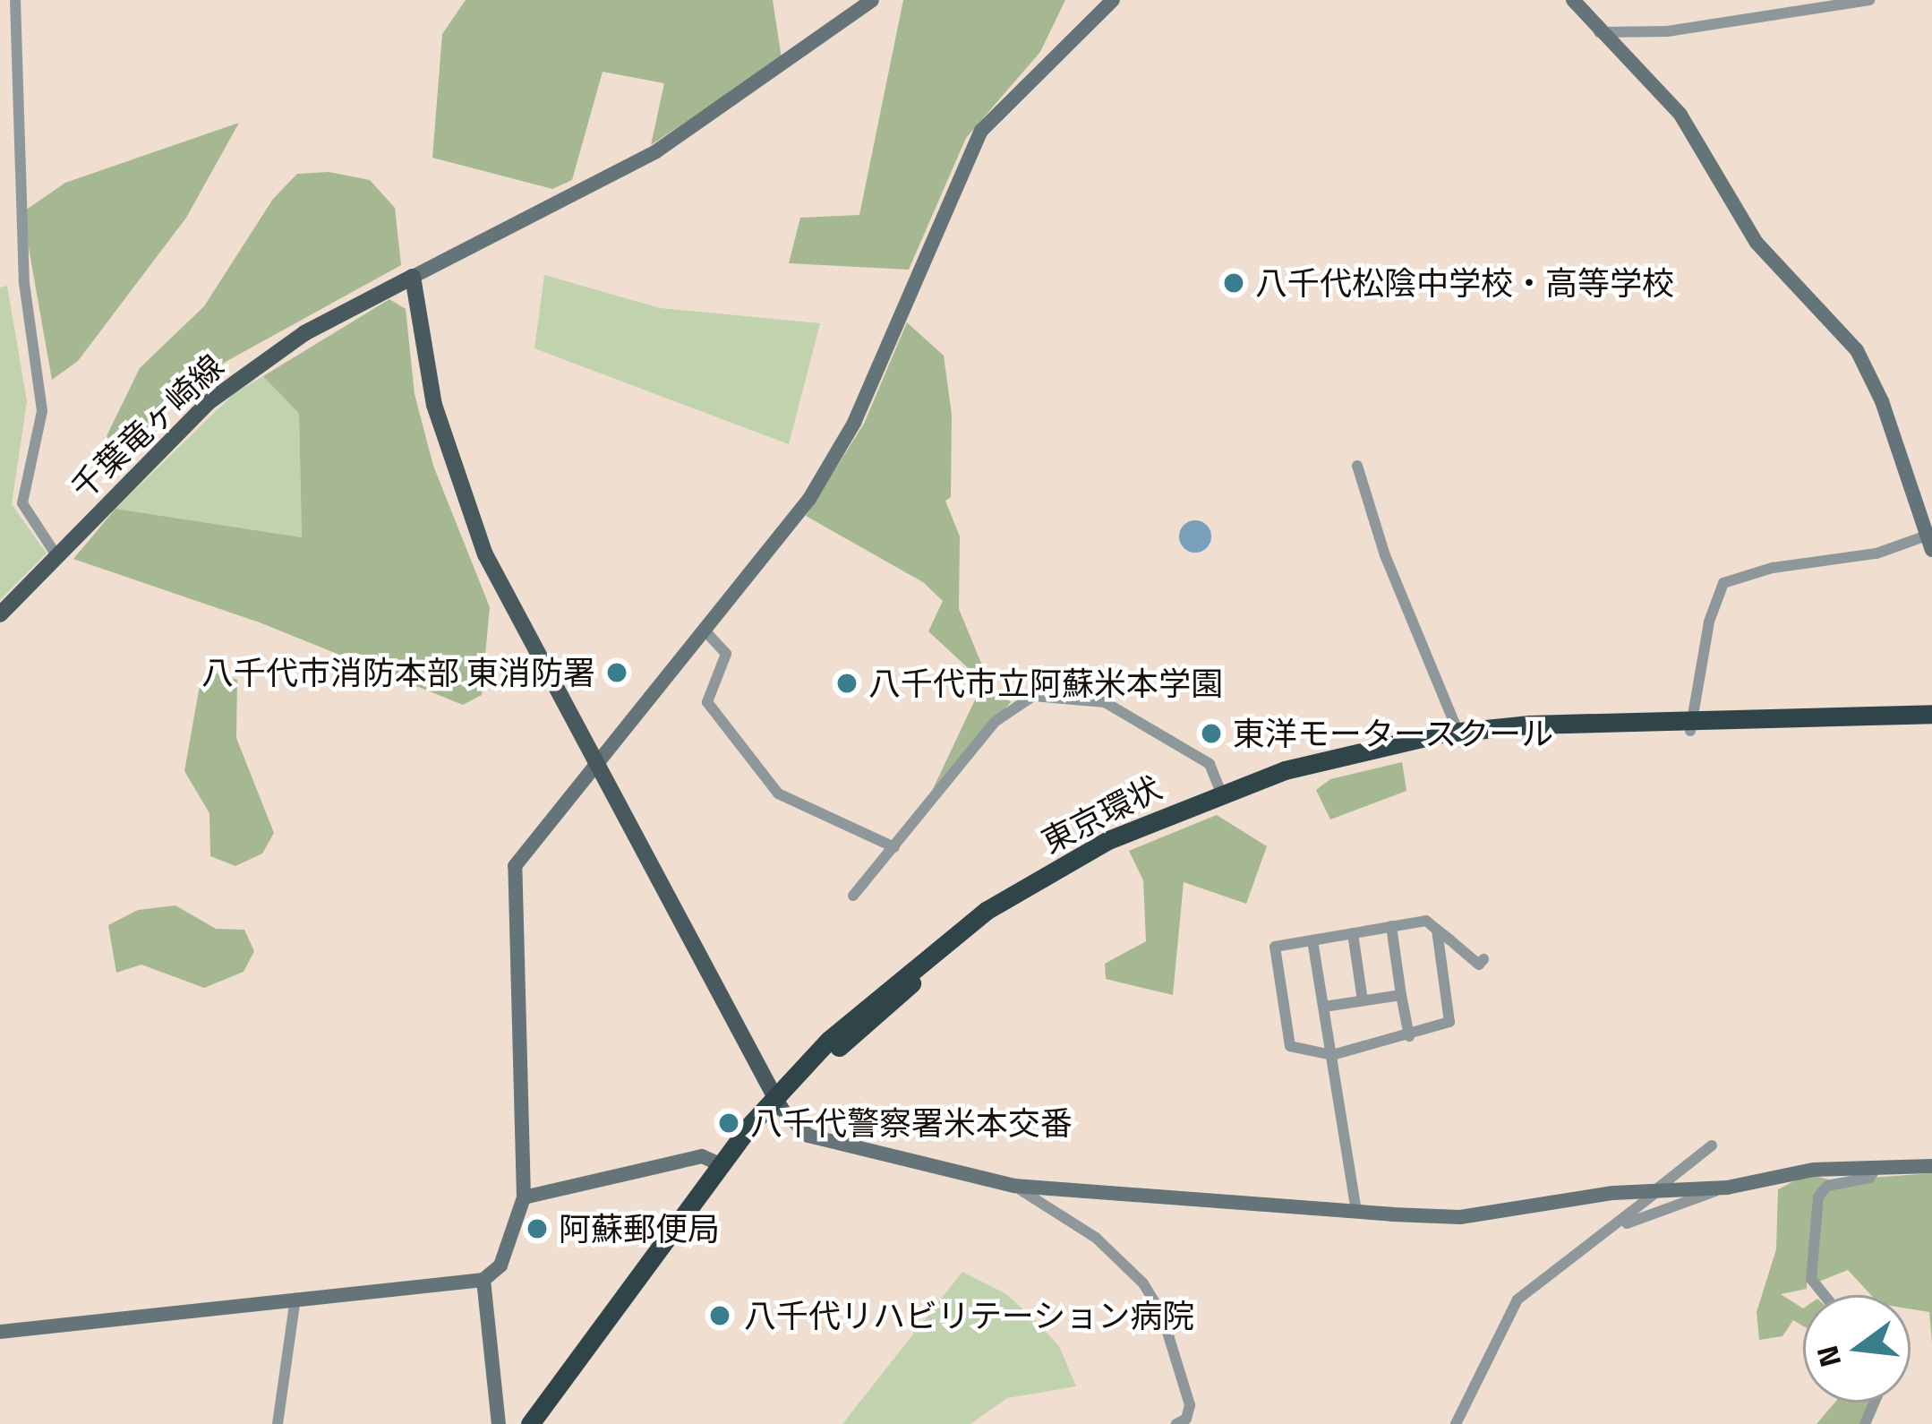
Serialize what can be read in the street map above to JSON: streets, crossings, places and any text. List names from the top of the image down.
{
  "streets": {
    "highway": ["東京環状"],
    "main road": ["千葉竜ヶ崎線"]
  },
  "places": [
    "八千代松陰中学校・高等学校",
    "八千代市消防本部 東消防署",
    "八千代市立阿蘇米本学園",
    "東洋モータースクール",
    "八千代警察署米本交番",
    "阿蘇郵便局",
    "八千代リハビリテーション病院"
  ],
  "north": "left"
}
